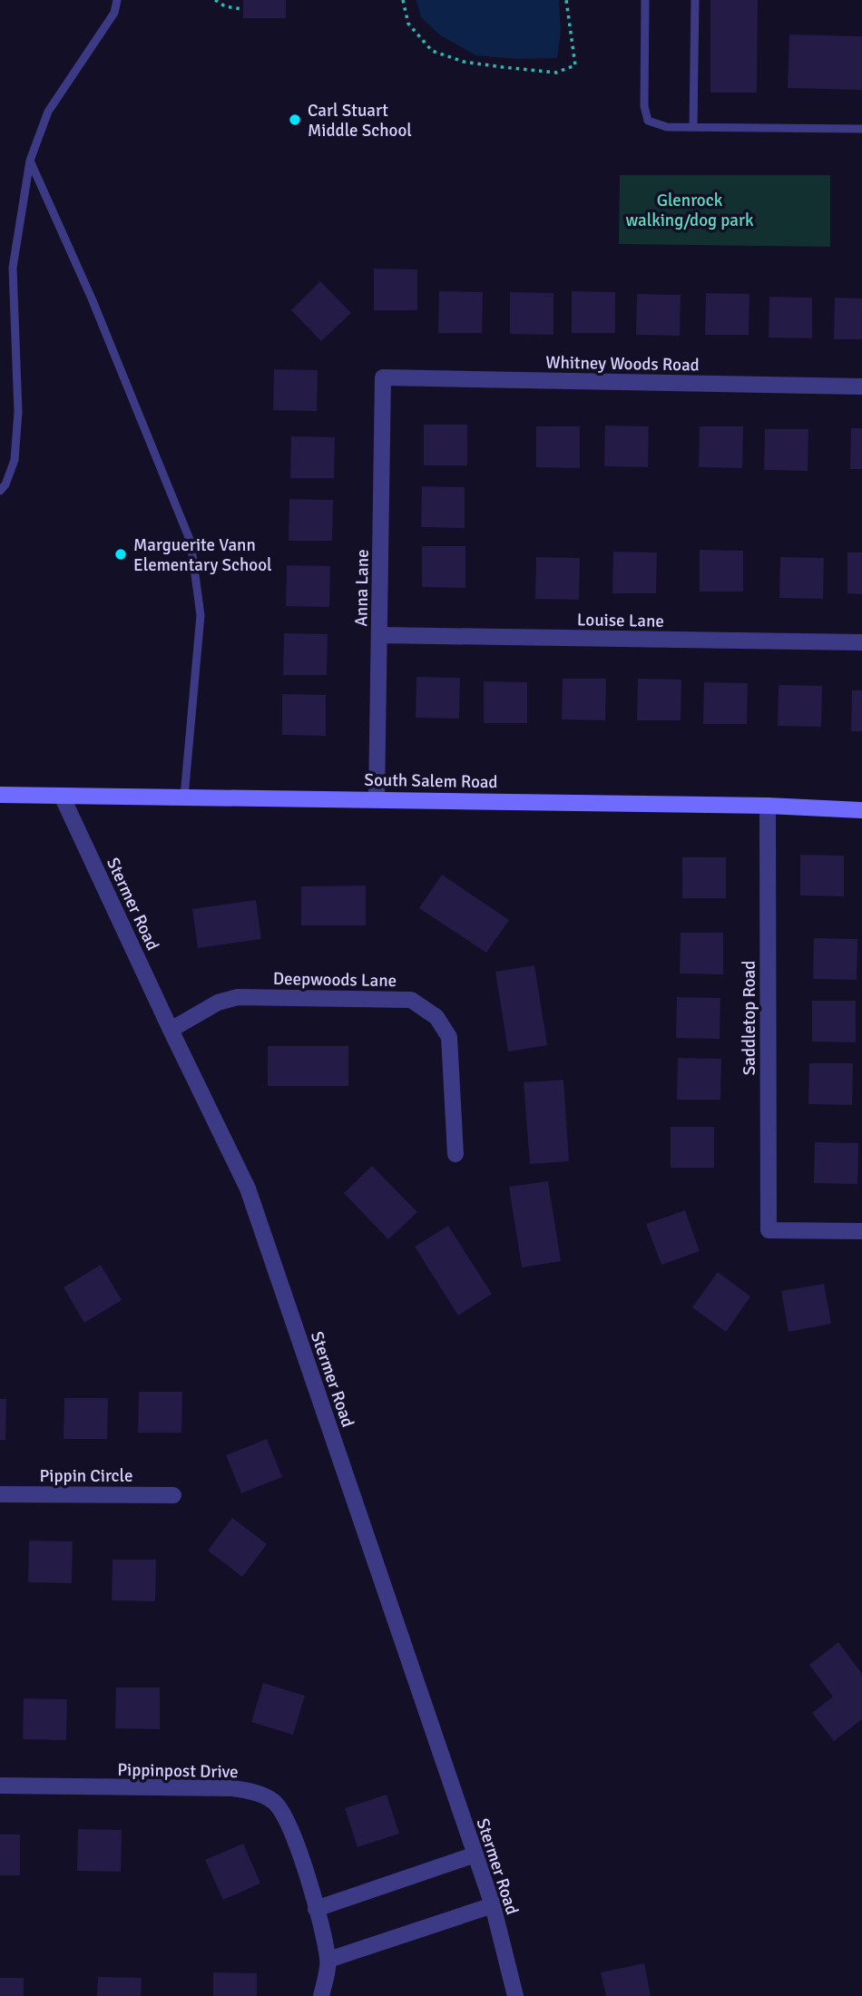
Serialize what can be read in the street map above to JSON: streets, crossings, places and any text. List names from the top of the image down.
{
  "streets": {
    "main road": ["South Salem Road"],
    "street": [
      "Whitney Woods Road",
      "Anna Lane",
      "Louise Lane",
      "Stermer Road",
      "Deepwoods Lane",
      "Saddletop Road",
      "Pippin Circle",
      "Pippinpost Drive"
    ]
  },
  "crossings": [
    ["Whitney Woods Road", "Anna Lane"],
    ["Anna Lane", "Louise Lane"],
    ["Anna Lane", "South Salem Road"],
    ["South Salem Road", "Stermer Road"],
    ["South Salem Road", "Saddletop Road"],
    ["Stermer Road", "Deepwoods Lane"]
  ],
  "parks": ["Glenrock walking/dog park"],
  "places": ["Carl Stuart Middle School", "Marguerite Vann Elementary School"]
}
